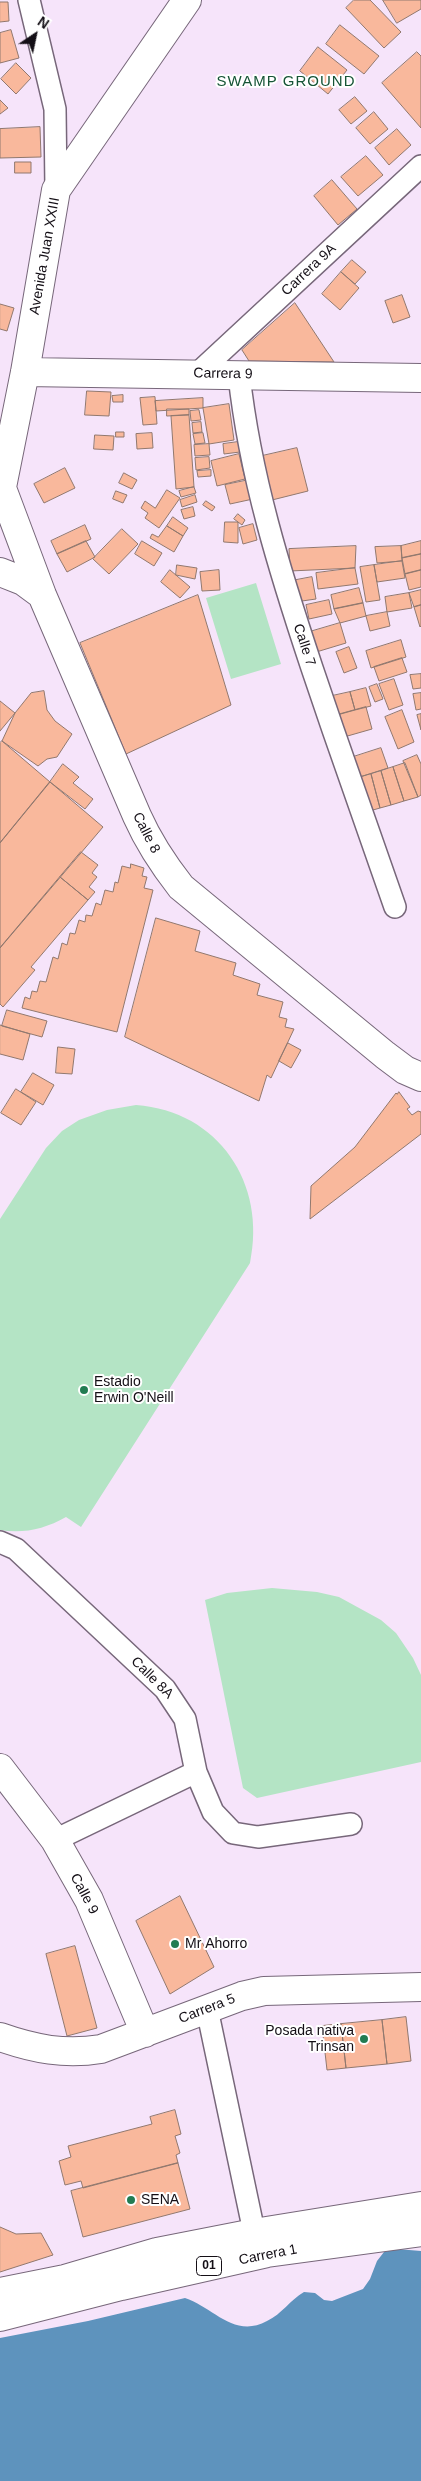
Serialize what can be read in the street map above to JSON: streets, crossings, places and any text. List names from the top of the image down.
{
  "streets": {
    "main road": [
      "Avenida Juan XXIII",
      "Carrera 9",
      "Calle 8",
      "Calle 9",
      "Carrera 5",
      "Carrera 1",
      "01"
    ],
    "street": ["Carrera 9A", "Calle 7", "Calle 8A"]
  },
  "crossings": [
    ["Avenida Juan XXIII", "Carrera 9"],
    ["Avenida Juan XXIII", "Calle 8"],
    ["Carrera 9A", "Carrera 9"],
    ["Carrera 9", "Calle 7"],
    ["Calle 9", "Carrera 5"]
  ],
  "districts": ["SWAMP GROUND"],
  "places": [
    "Estadio Erwin O'Neill",
    "Mr Ahorro",
    "Posada nativa Trinsan",
    "SENA"
  ],
  "north": "top right"
}
